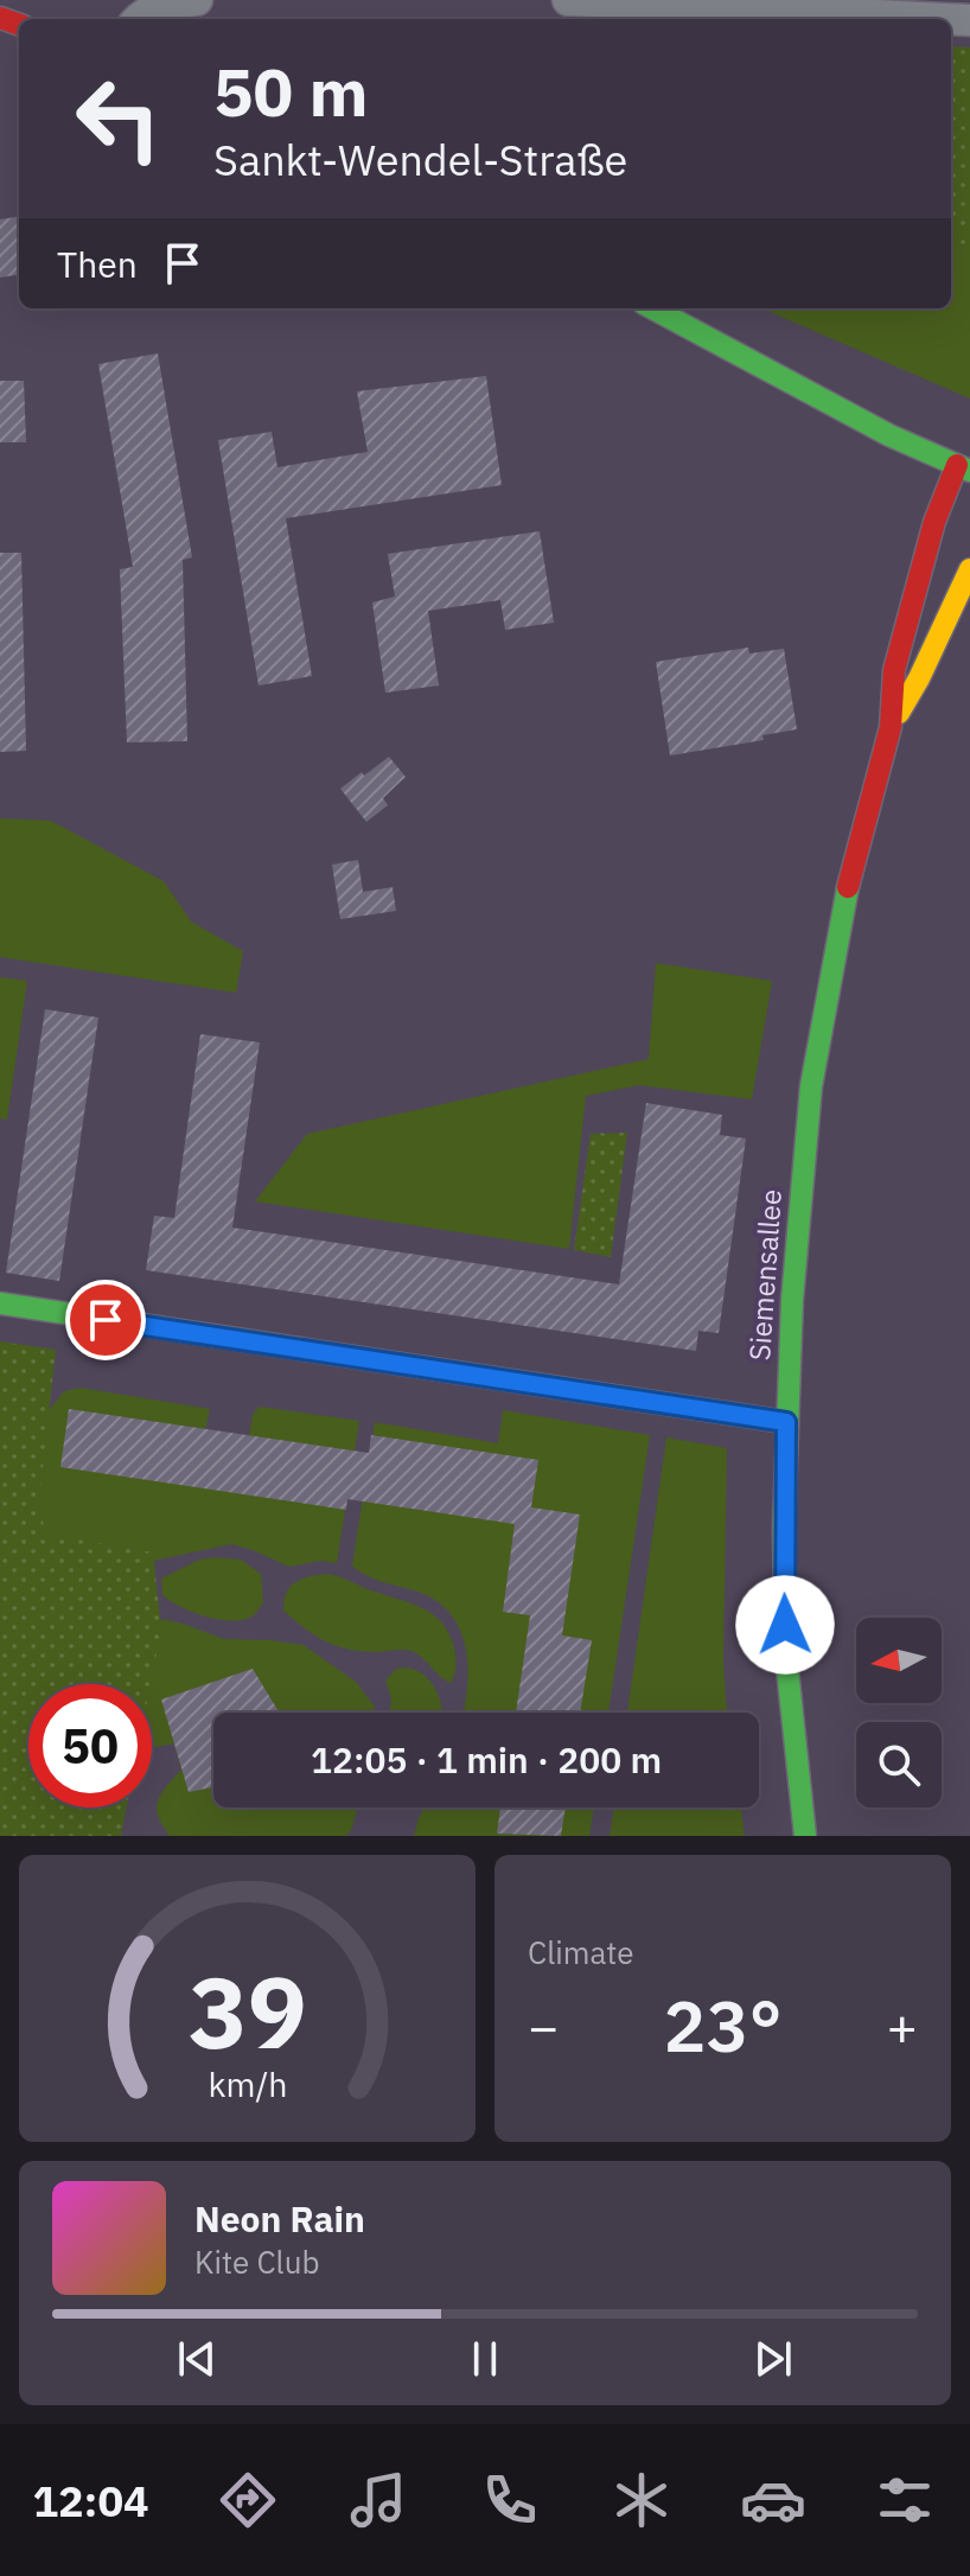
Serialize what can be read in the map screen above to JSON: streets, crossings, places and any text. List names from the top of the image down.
{
  "streets": {
    "main road": ["Siemensallee"]
  },
  "north": "left",
  "page": {
    "turn": ["50 m", "Sankt-Wendel-Straße"],
    "then": "Then",
    "limit": "50",
    "trip": "12:05 · 1 min · 200 m",
    "tile": "Climate",
    "heat": ["−", "23°", "+"],
    "song": ["Neon Rain", "Kite Club"],
    "tabs": "12:04",
    "gauge": ["39", "km/h"]
  }
}
